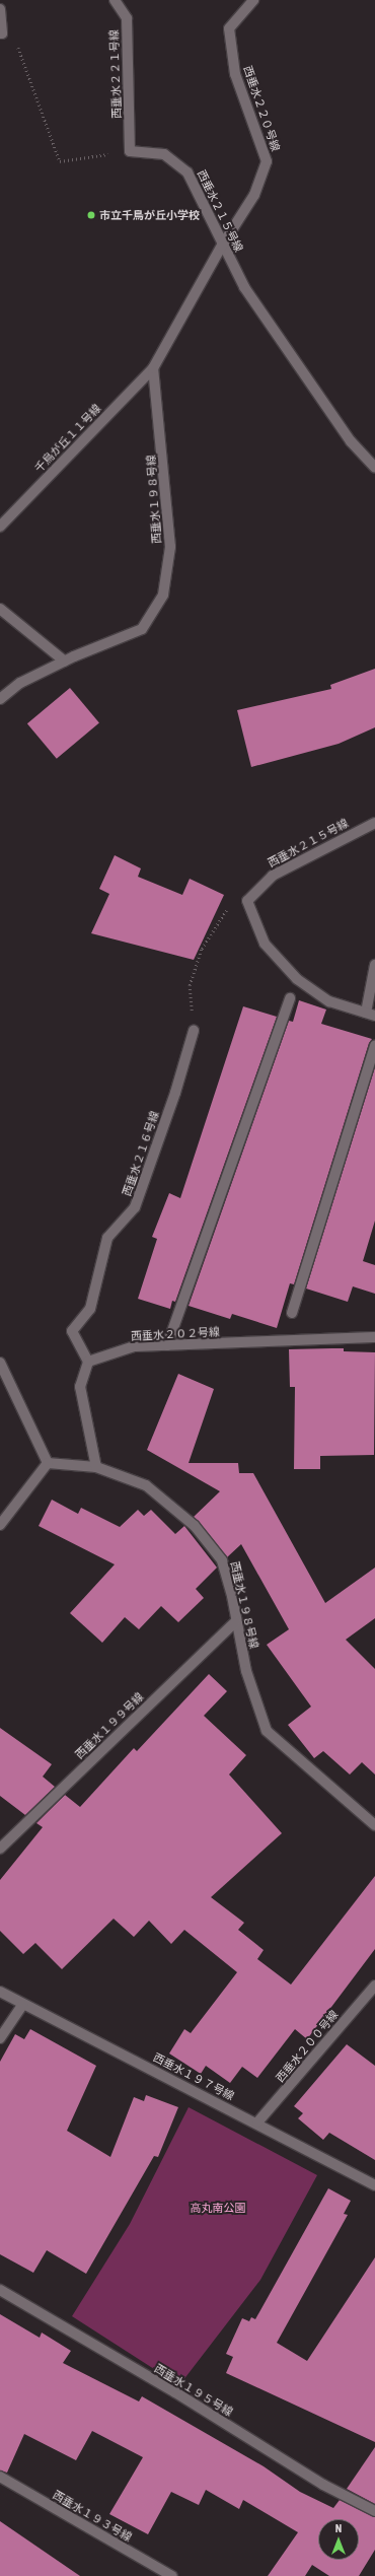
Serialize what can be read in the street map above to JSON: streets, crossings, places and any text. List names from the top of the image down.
{
  "streets": {
    "street": [
      "西垂水２２１号線",
      "西垂水２２０号線",
      "西垂水２１５号線",
      "千鳥が丘１１号線",
      "西垂水１９８号線",
      "西垂水２１６号線",
      "西垂水２０２号線",
      "西垂水１９９号線",
      "西垂水２００号線",
      "西垂水１９７号線",
      "西垂水１９５号線",
      "西垂水１９３号線"
    ]
  },
  "crossings": [
    ["西垂水２２１号線", "西垂水２１５号線"],
    ["西垂水２２０号線", "西垂水２１５号線"],
    ["千鳥が丘１１号線", "西垂水１９８号線"],
    ["西垂水１９８号線", "西垂水１９９号線"],
    ["西垂水２１６号線", "西垂水２０２号線"],
    ["西垂水２００号線", "西垂水１９７号線"]
  ],
  "parks": ["高丸南公園"],
  "places": ["市立千鳥が丘小学校"],
  "north": "top"
}
